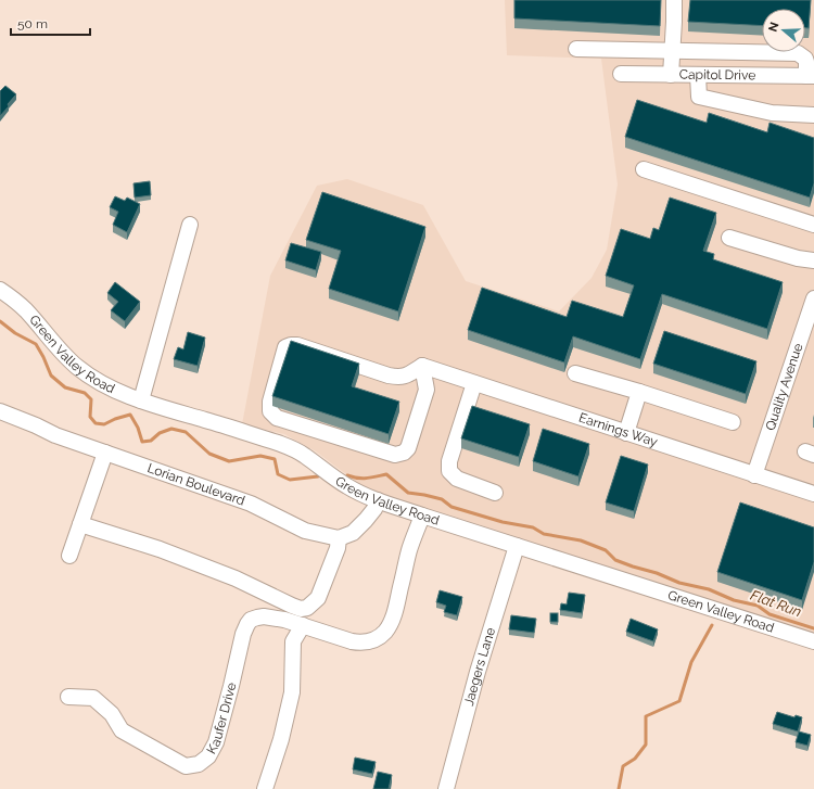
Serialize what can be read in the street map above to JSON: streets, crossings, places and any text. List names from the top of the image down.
{
  "streets": {
    "street": [
      "Capitol Drive",
      "Green Valley Road",
      "Quality Avenue",
      "Earnings Way",
      "Lorian Boulevard",
      "Jaegers Lane",
      "Kaufer Drive"
    ]
  },
  "crossings": [
    ["Green Valley Road", "Jaegers Lane"],
    ["Green Valley Road", "Kaufer Drive"],
    ["Quality Avenue", "Earnings Way"]
  ],
  "water": ["Flat Run"],
  "scale_bar": "50 m",
  "north": "left"
}
